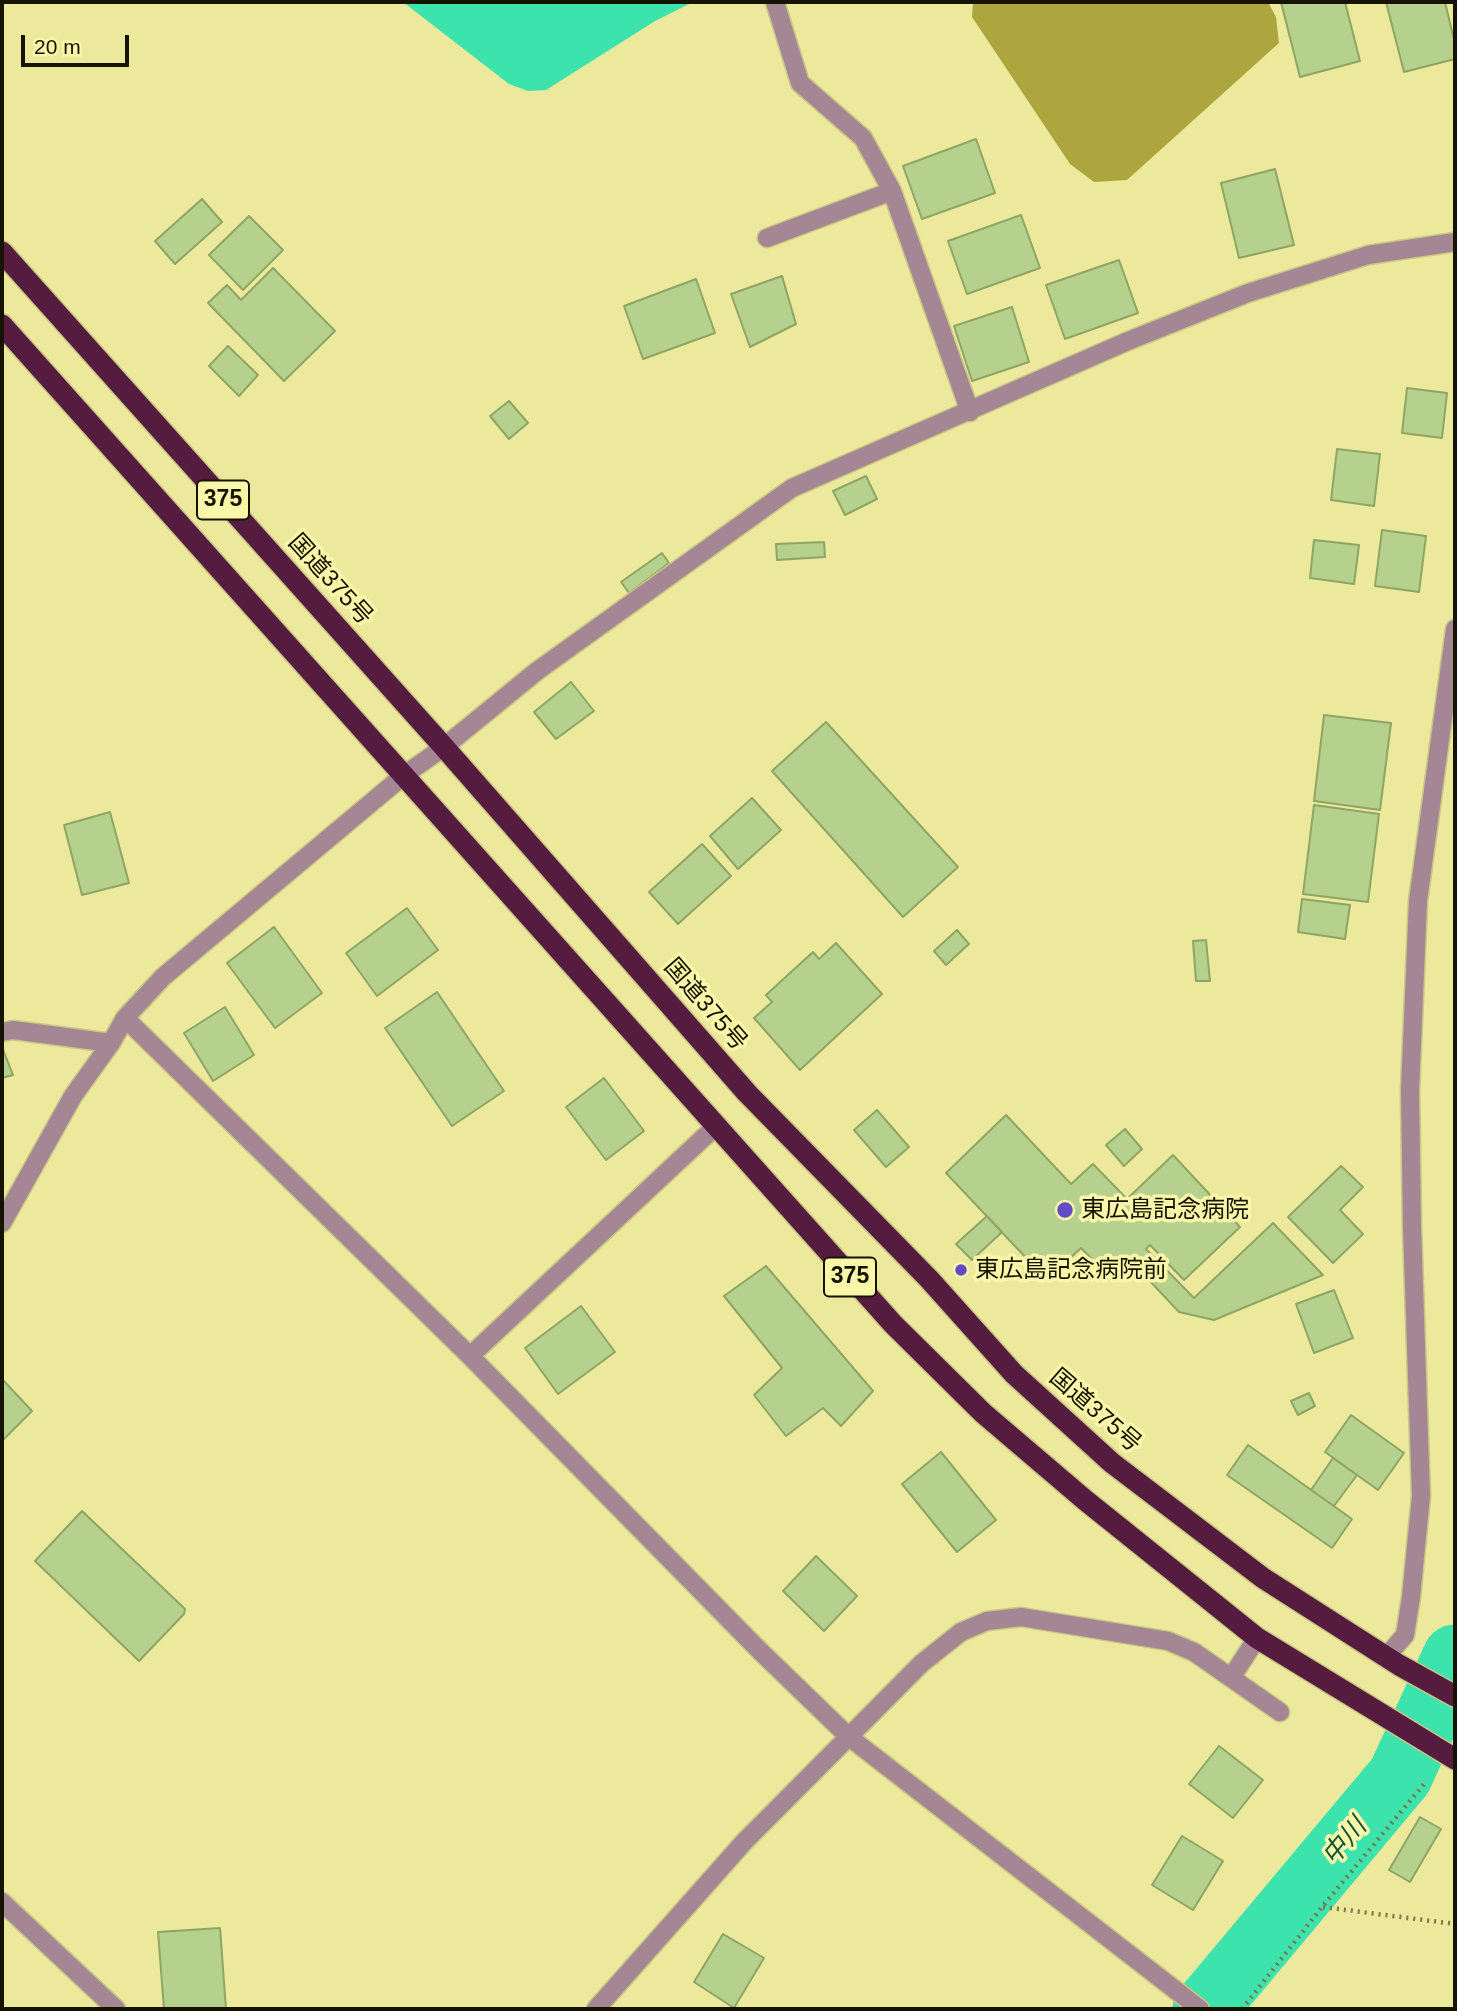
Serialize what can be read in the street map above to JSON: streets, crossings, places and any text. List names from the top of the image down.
{
  "streets": {
    "highway": ["375", "国道375号"]
  },
  "water": ["中川"],
  "places": ["東広島記念病院", "東広島記念病院前"],
  "scale_bar": "20 m"
}
